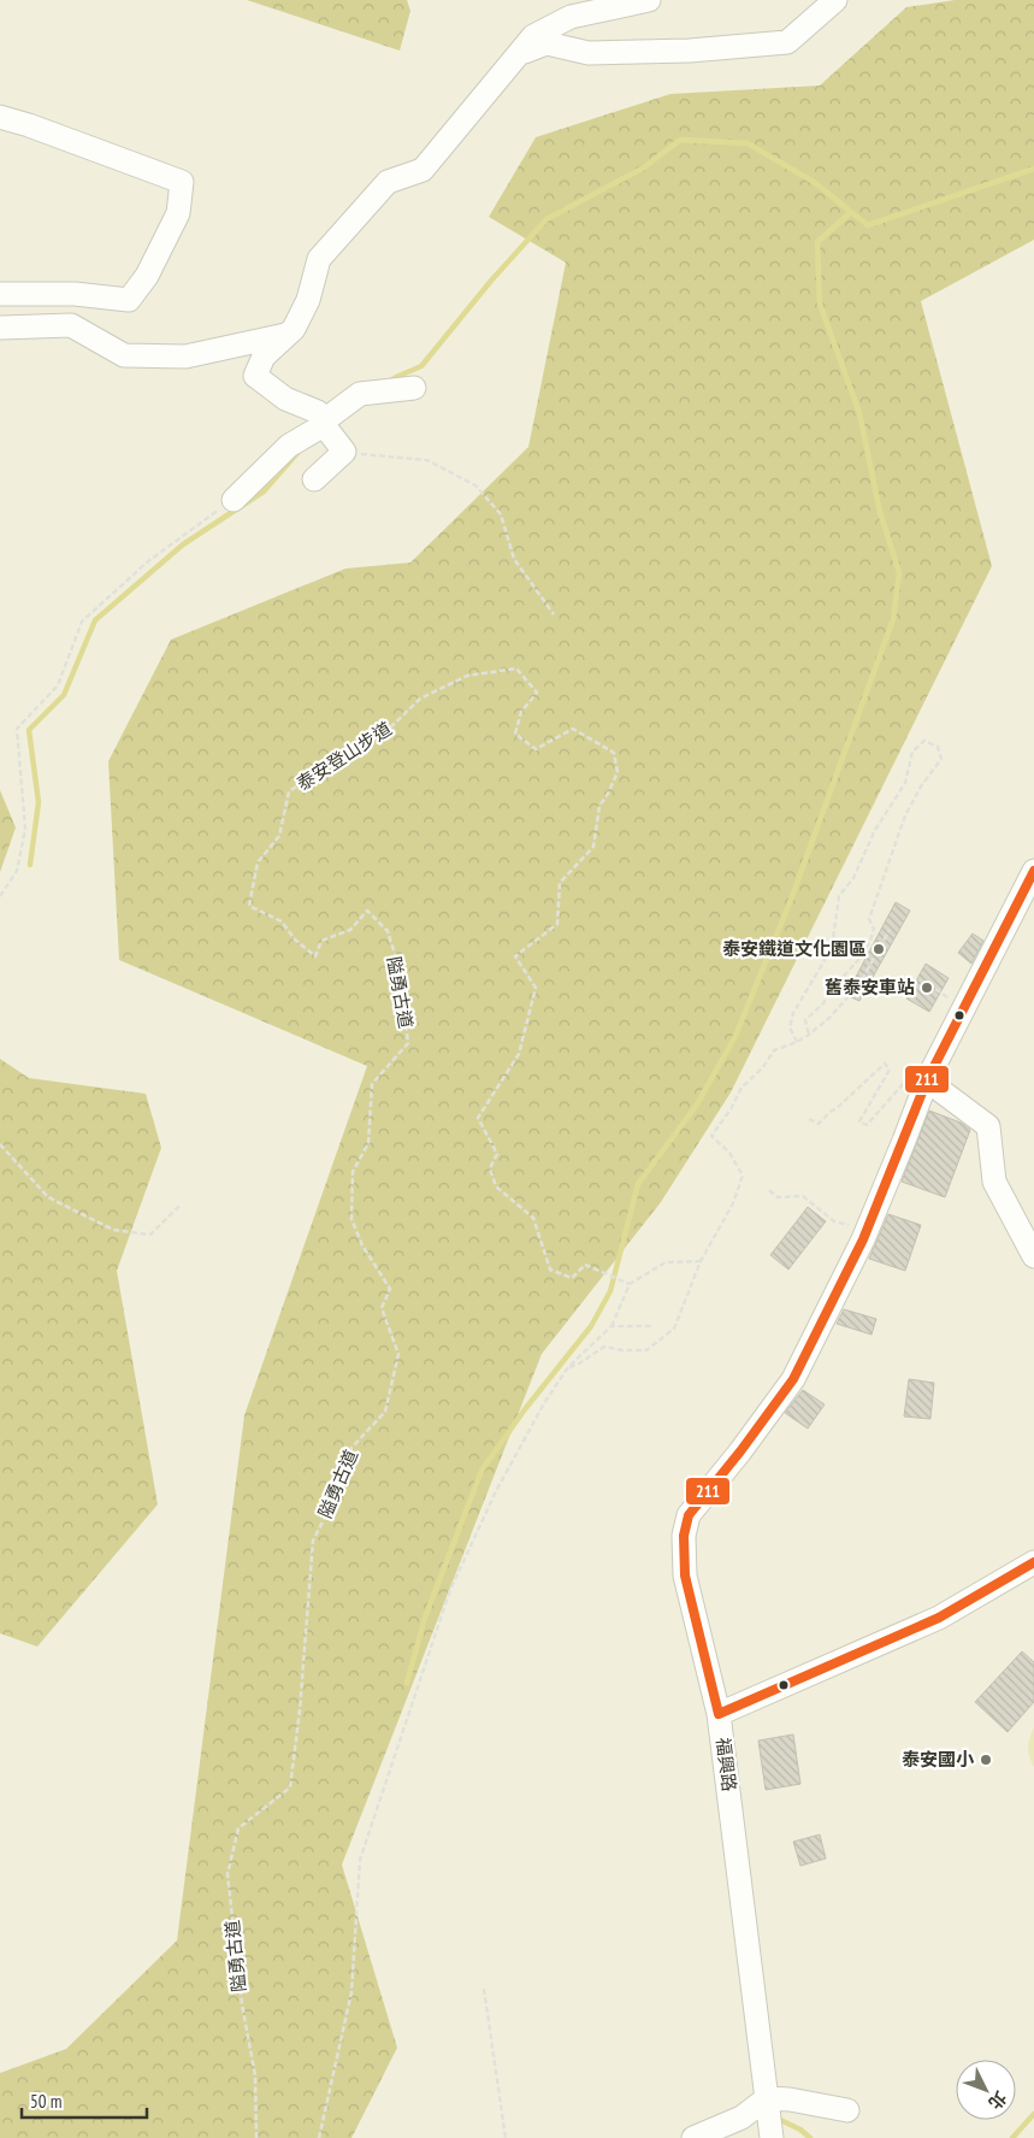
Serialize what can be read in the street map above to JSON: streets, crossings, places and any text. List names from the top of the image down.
{
  "streets": {
    "street": ["福興路"],
    "path": ["泰安登山步道", "隘勇古道"]
  },
  "crossings": [
    ["泰安登山步道", "隘勇古道"]
  ],
  "places": ["泰安鐵道文化園區", "舊泰安車站", "泰安國小"],
  "lines": ["transit line 211"],
  "scale_bar": "50 m",
  "north": "bottom right"
}
